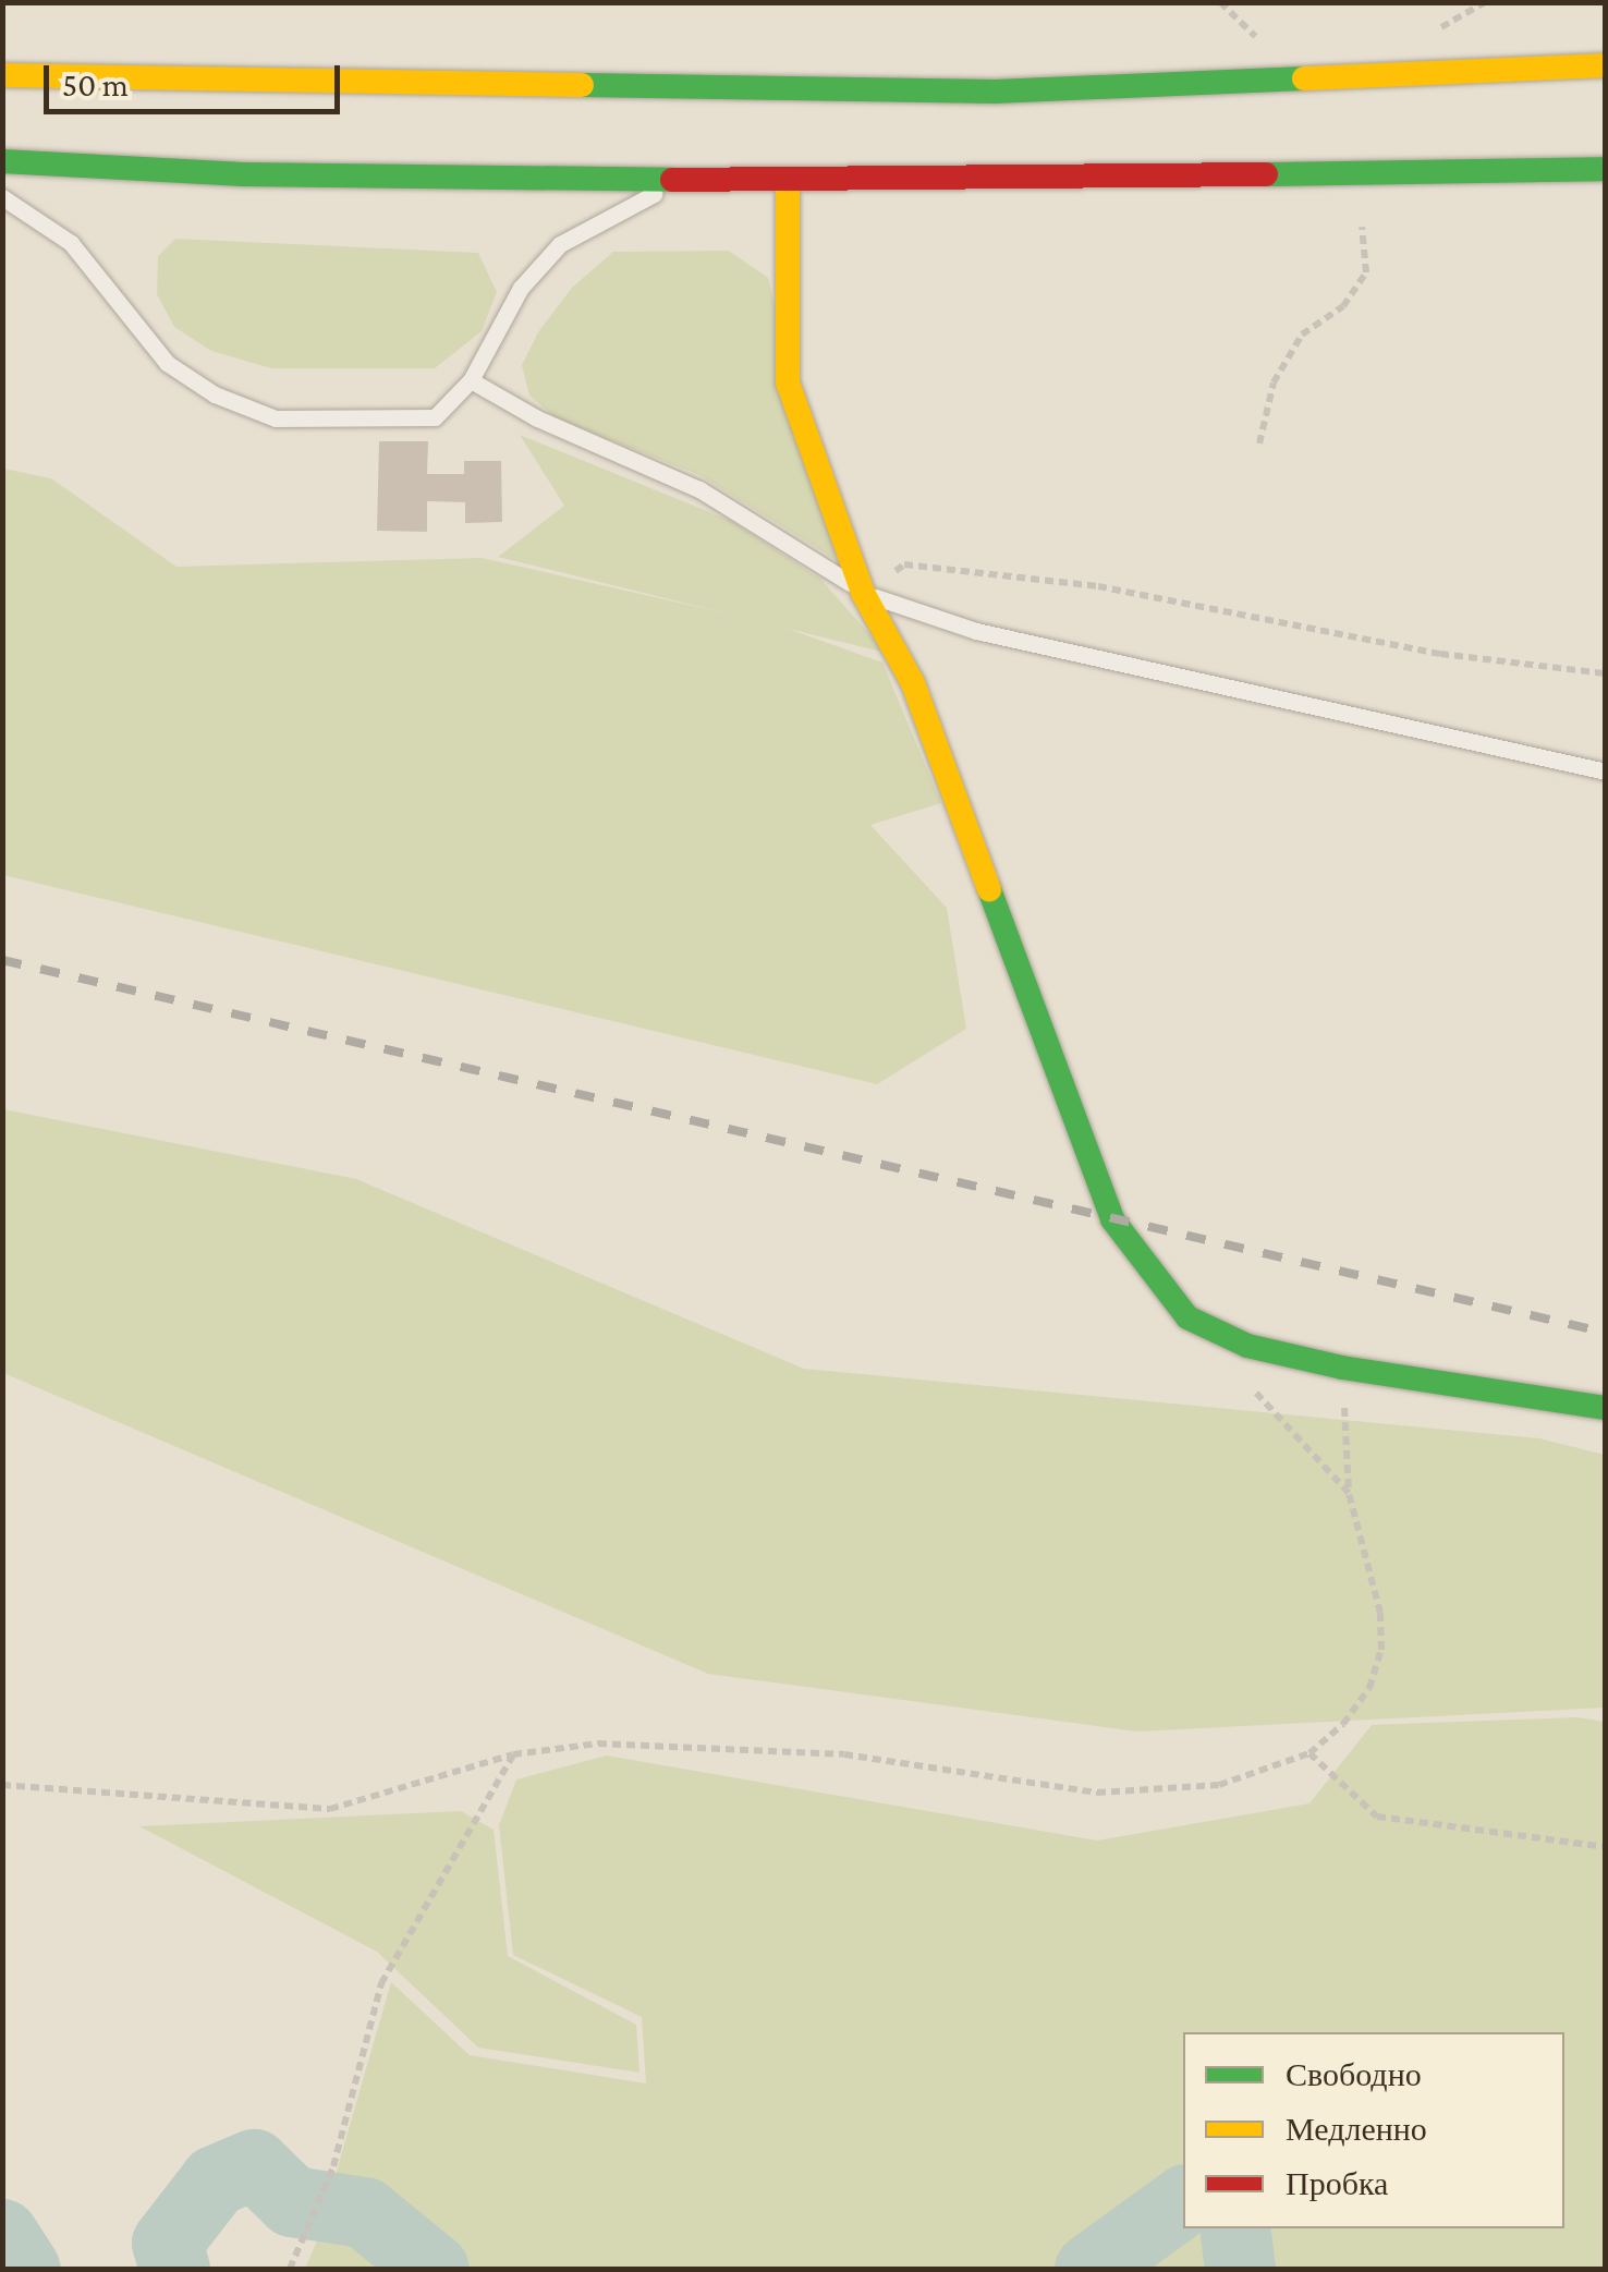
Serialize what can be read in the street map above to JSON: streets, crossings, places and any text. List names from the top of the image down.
{
  "legend": ["Свободно", "Медленно", "Пробка"],
  "scale_bar": "50 m"
}
